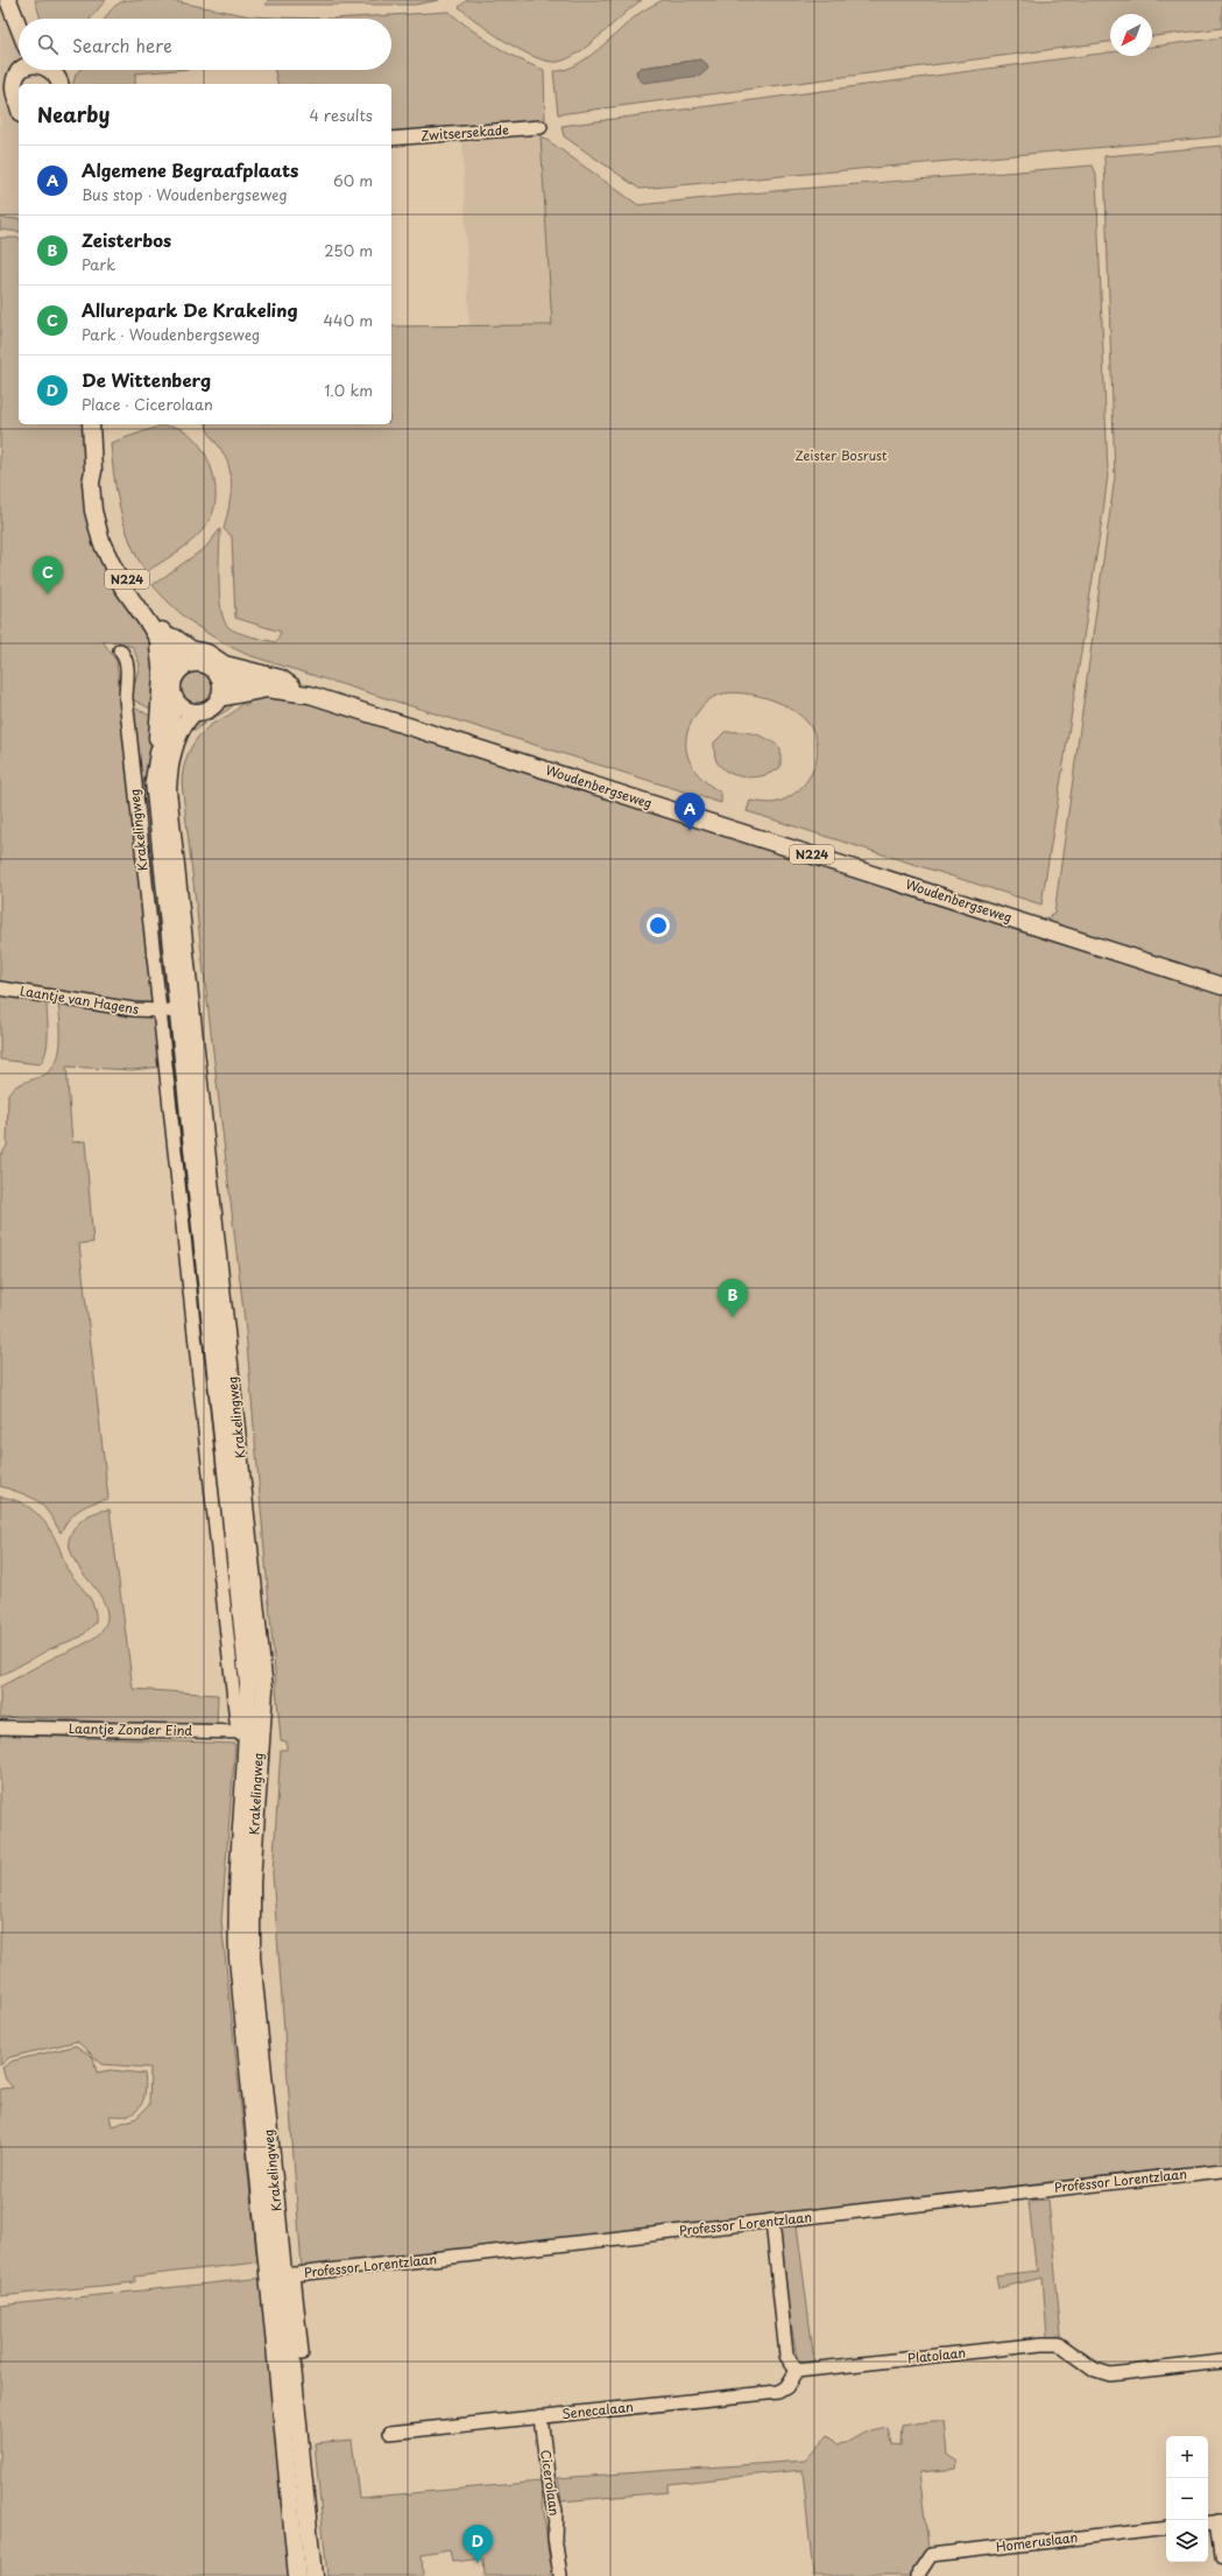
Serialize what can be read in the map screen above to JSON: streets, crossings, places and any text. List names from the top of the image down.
{
  "streets": {
    "main road": ["N224", "Woudenbergseweg", "Krakelingweg"],
    "street": [
      "Zwitsersekade",
      "Laantje van Hagens",
      "Laantje Zonder Eind",
      "Professor Lorentzlaan",
      "Platolaan",
      "Senecalaan",
      "Cicerolaan",
      "Homeruslaan"
    ]
  },
  "crossings": [
    ["N224", "Woudenbergseweg"],
    ["N224", "Krakelingweg"],
    ["Woudenbergseweg", "Krakelingweg"],
    ["Krakelingweg", "Laantje van Hagens"],
    ["Krakelingweg", "Laantje Zonder Eind"],
    ["Krakelingweg", "Professor Lorentzlaan"],
    ["Platolaan", "Senecalaan"],
    ["Senecalaan", "Cicerolaan"]
  ],
  "parks": ["Zeister Bosrust"],
  "north": "bottom left",
  "page": {
    "search": "Search here",
    "heading": ["Nearby", "4 results"],
    "list": [
      {
        "mark": "A",
        "name": "Algemene Begraafplaats",
        "note": "Bus stop · Woudenbergseweg",
        "value": "60 m"
      },
      {
        "mark": "B",
        "name": "Zeisterbos",
        "note": "Park",
        "value": "250 m"
      },
      {
        "mark": "C",
        "name": "Allurepark De Krakeling",
        "note": "Park · Woudenbergseweg",
        "value": "440 m"
      },
      {
        "mark": "D",
        "name": "De Wittenberg",
        "note": "Place · Cicerolaan",
        "value": "1.0 km"
      }
    ],
    "pins": [
      "C",
      "A",
      "B",
      "D"
    ],
    "map_buttons": ["+", "−"]
  }
}
